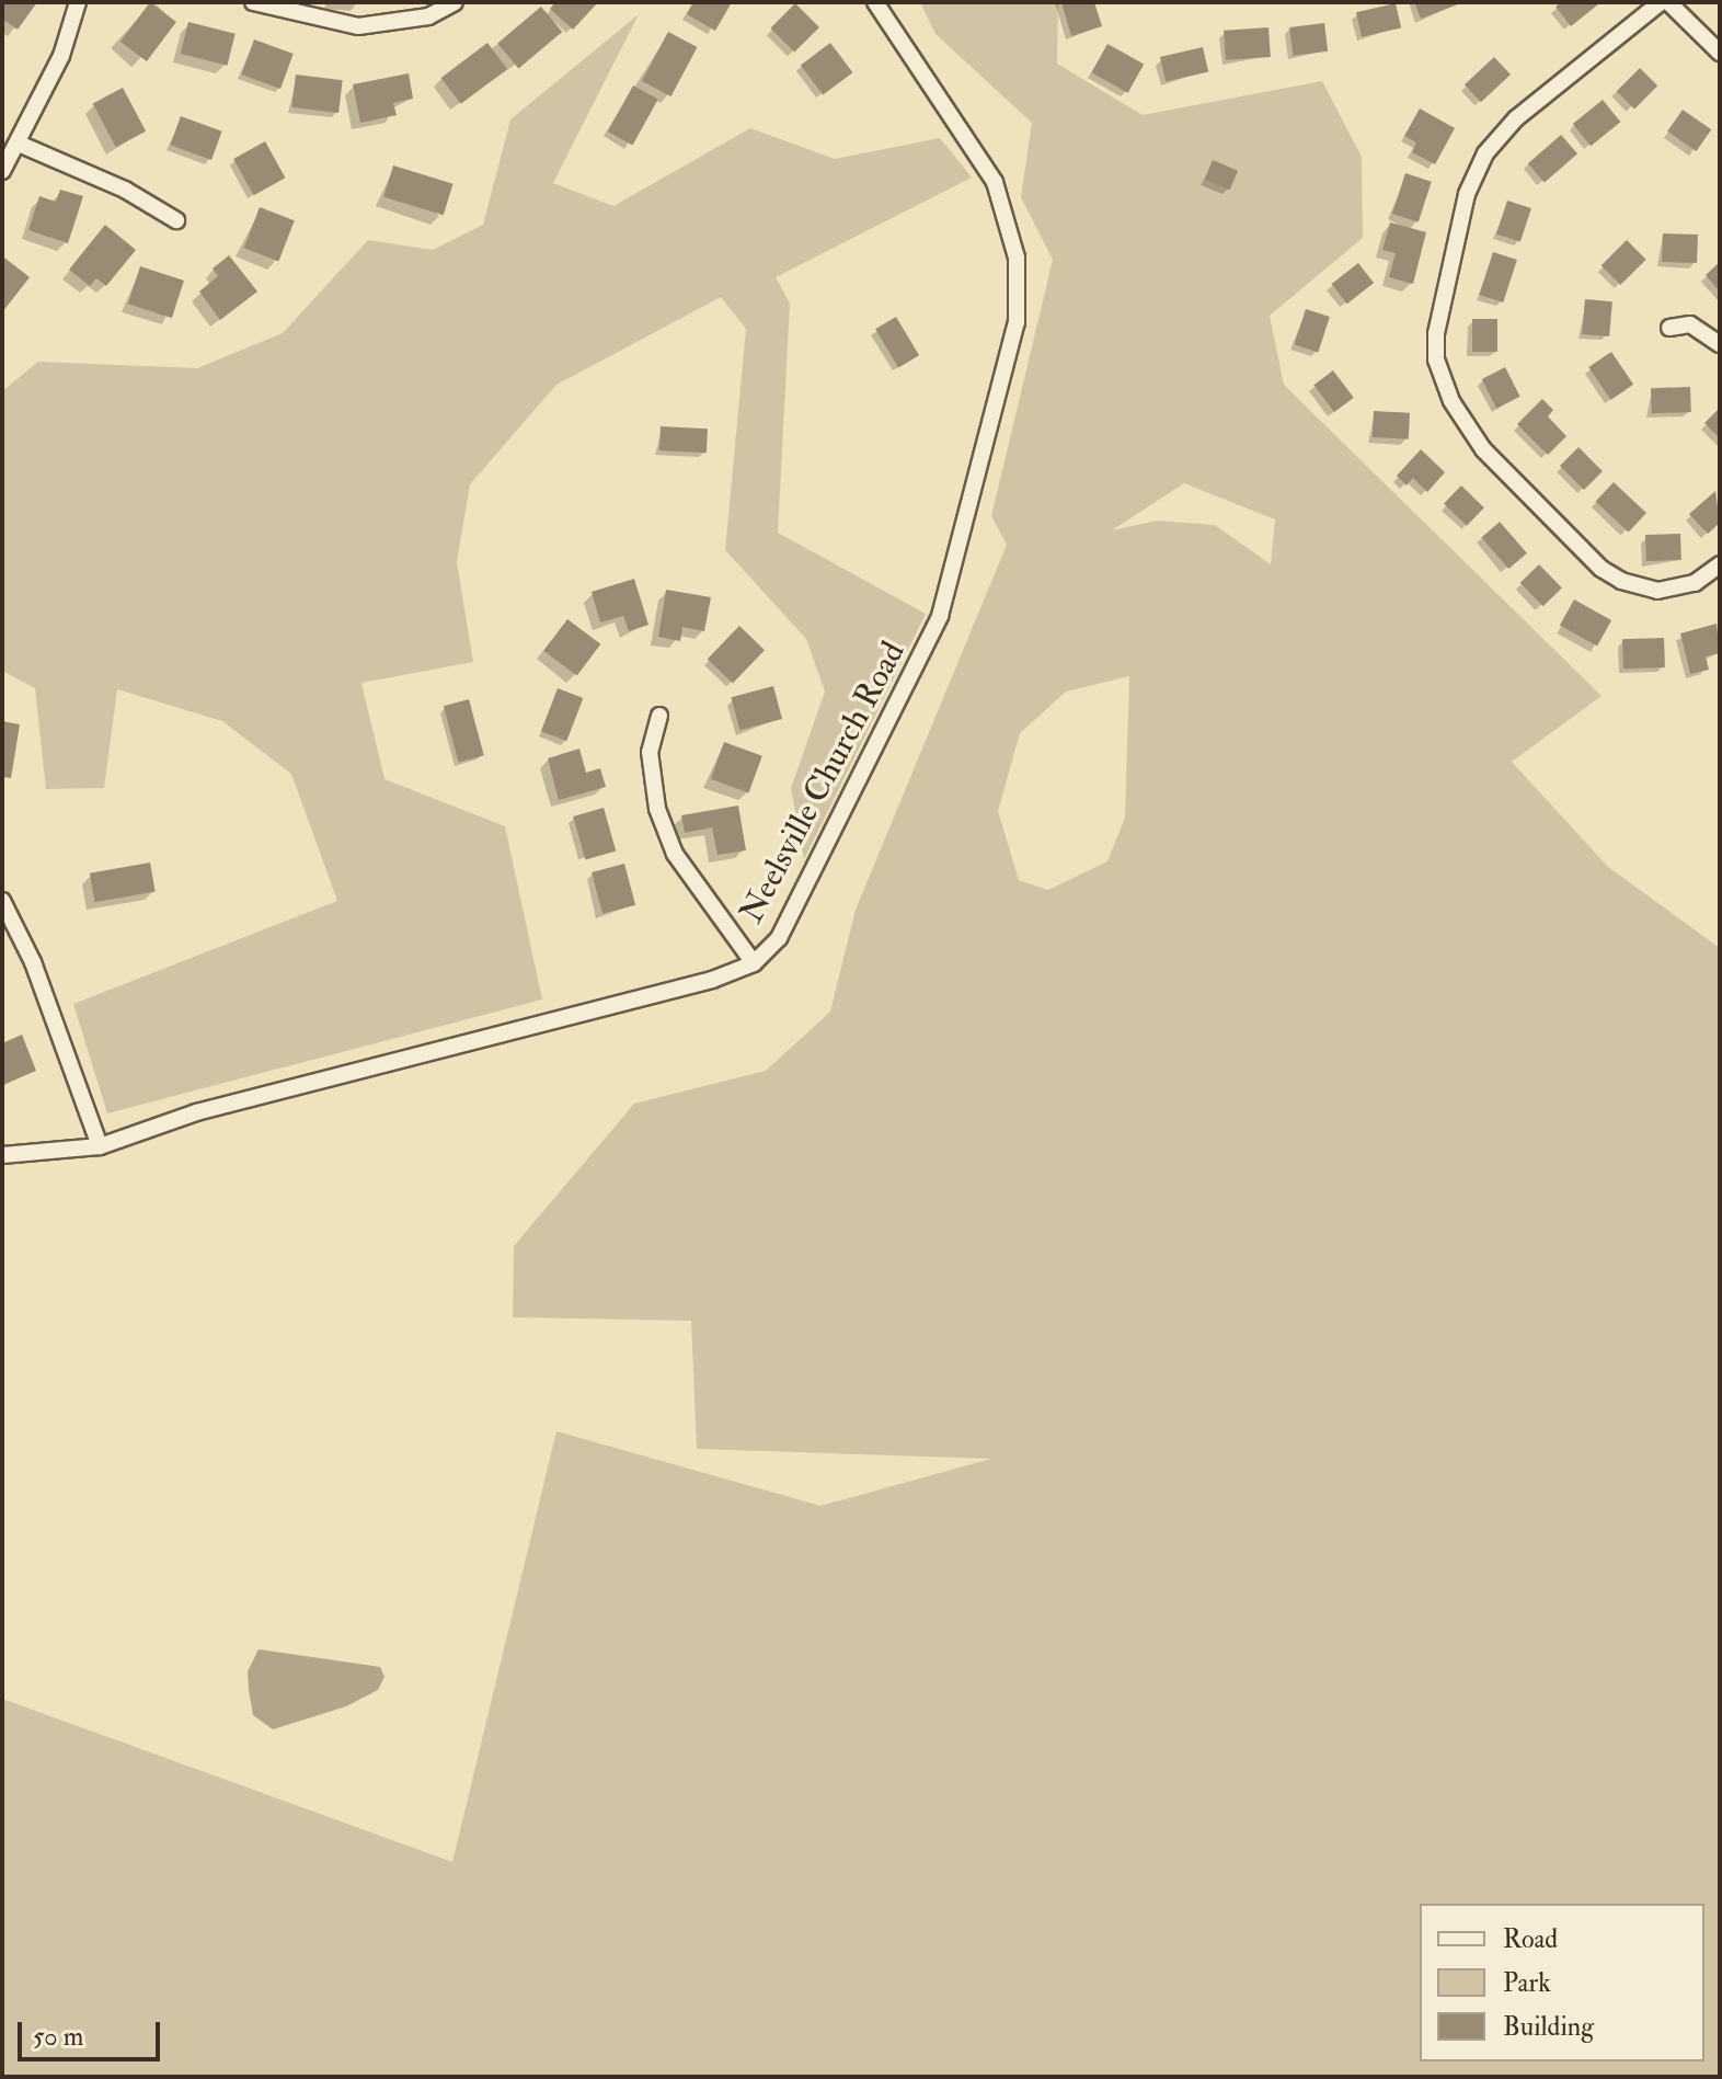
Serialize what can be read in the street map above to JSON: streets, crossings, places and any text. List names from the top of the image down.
{
  "streets": {
    "street": ["Neelsville Church Road"]
  },
  "legend": ["Road", "Park", "Building"],
  "scale_bar": "50 m"
}
